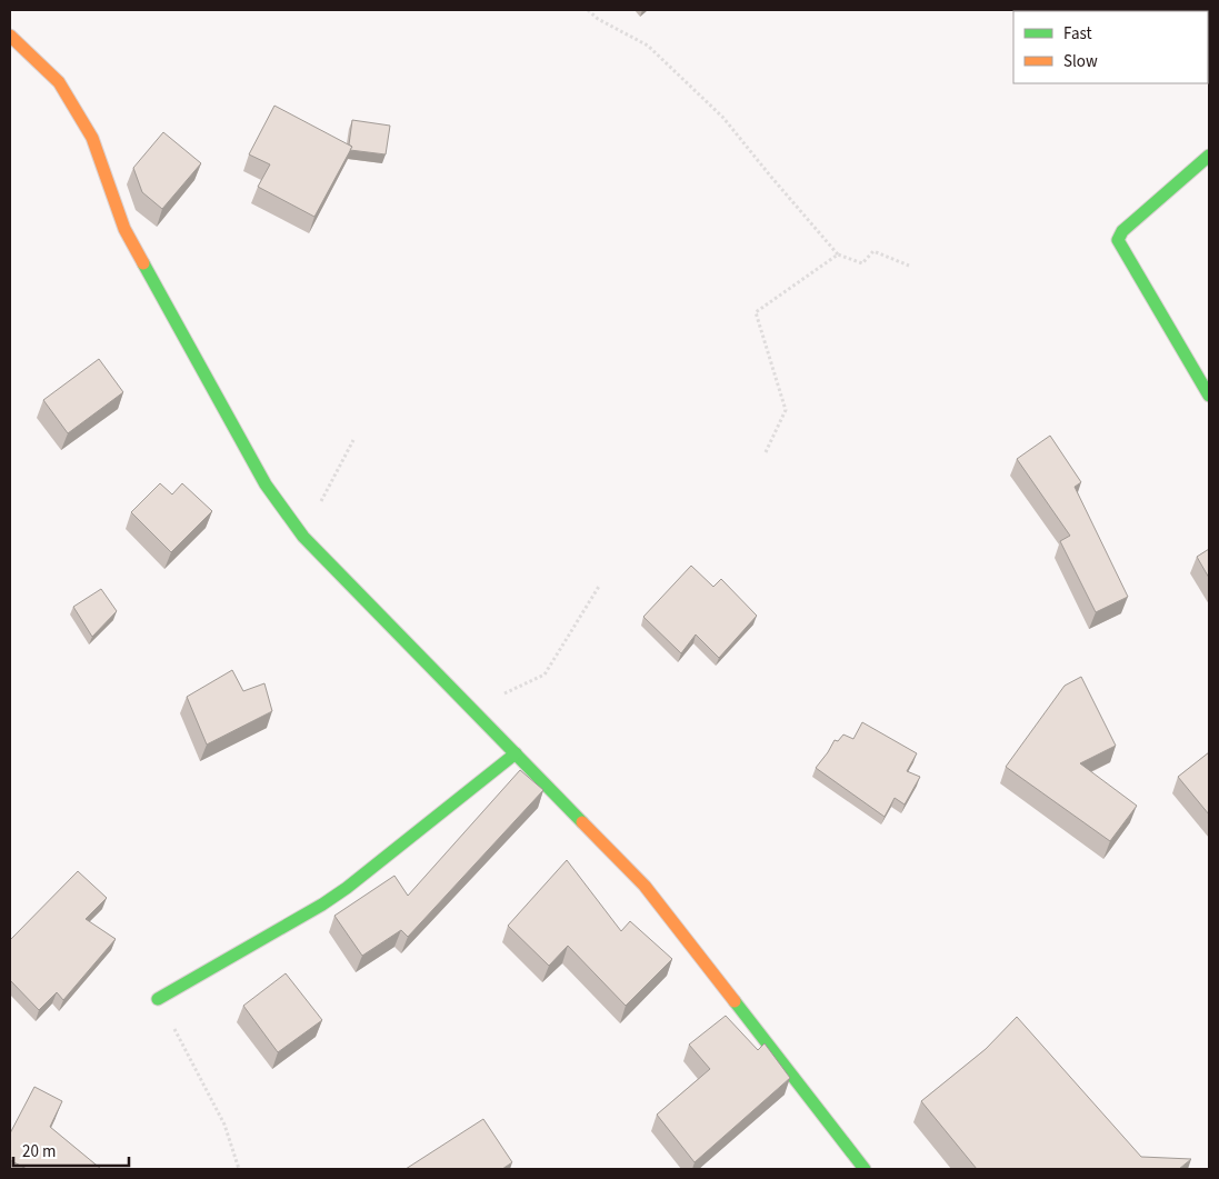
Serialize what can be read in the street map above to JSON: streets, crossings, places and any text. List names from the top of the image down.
{
  "legend": ["Fast", "Slow"],
  "scale_bar": "20 m"
}
